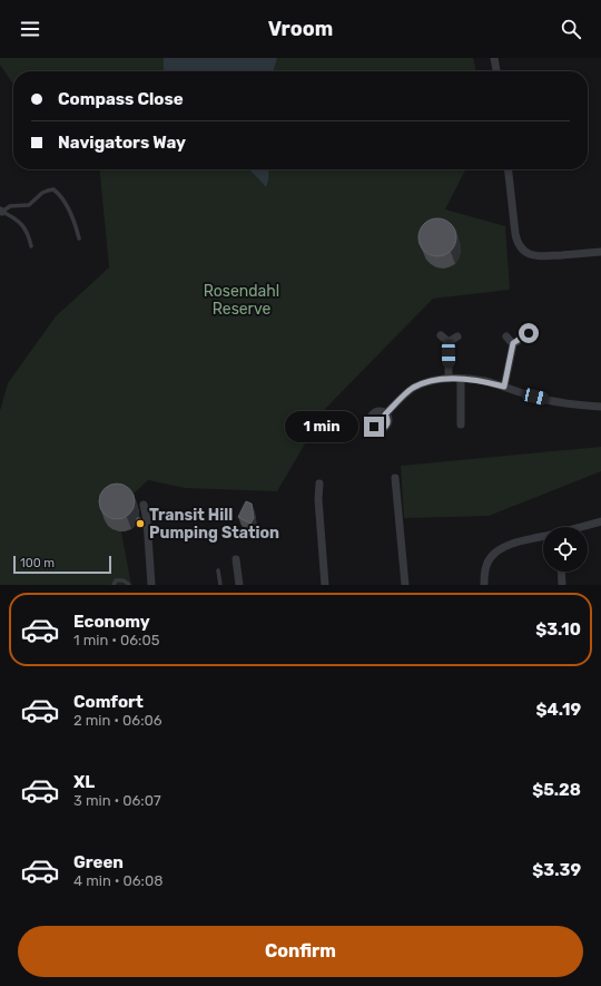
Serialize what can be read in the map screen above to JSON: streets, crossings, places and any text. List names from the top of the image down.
{
  "parks": ["Rosendahl Reserve"],
  "places": ["Transit Hill Pumping Station"],
  "scale_bar": "100 m",
  "page": {
    "header": "Vroom",
    "banner": ["Compass Close", "Navigators Way"],
    "bubble": "1 min",
    "scale": "100 m",
    "list": [
      {
        "name": "Economy",
        "note": "1 min · 06:05",
        "value": "$3.10"
      },
      {
        "name": "Comfort",
        "note": "2 min · 06:06",
        "value": "$4.19"
      },
      {
        "name": "XL",
        "note": "3 min · 06:07",
        "value": "$5.28"
      },
      {
        "name": "Green",
        "note": "4 min · 06:08",
        "value": "$3.39"
      }
    ],
    "buttons": "Confirm"
  }
}
